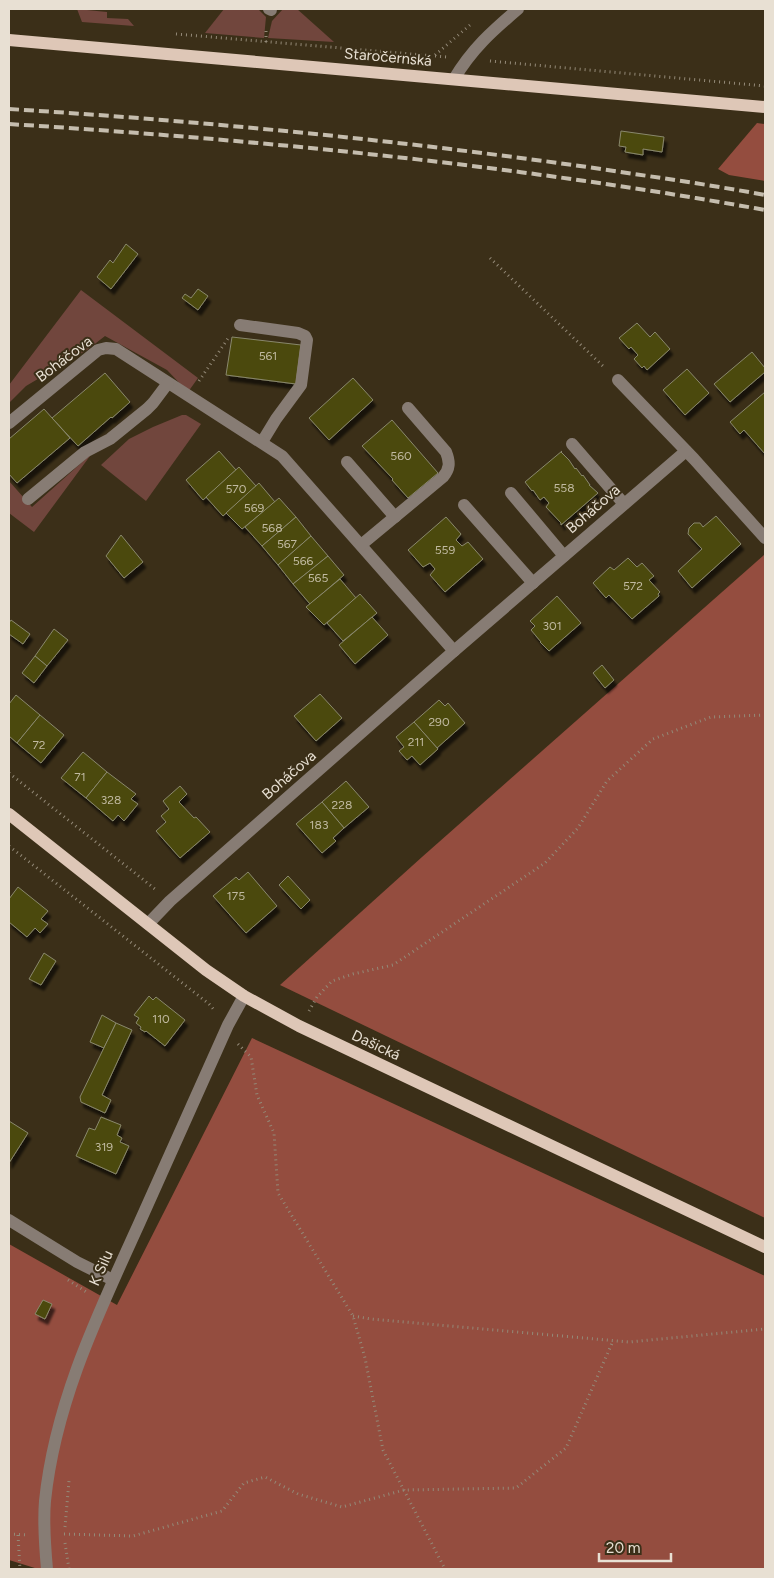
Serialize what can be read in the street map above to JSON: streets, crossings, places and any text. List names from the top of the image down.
{
  "streets": {
    "main road": ["Staročernská", "Dašická"],
    "street": ["Boháčova", "K Silu"]
  },
  "crossings": [
    ["Boháčova", "Dašická"],
    ["Dašická", "K Silu"]
  ],
  "house_numbers": [
    "561",
    "560",
    "558",
    "570",
    "569",
    "568",
    "567",
    "559",
    "566",
    "565",
    "572",
    "301",
    "290",
    "211",
    "72",
    "71",
    "328",
    "228",
    "183",
    "175",
    "110",
    "319"
  ],
  "scale_bar": "20 m"
}
